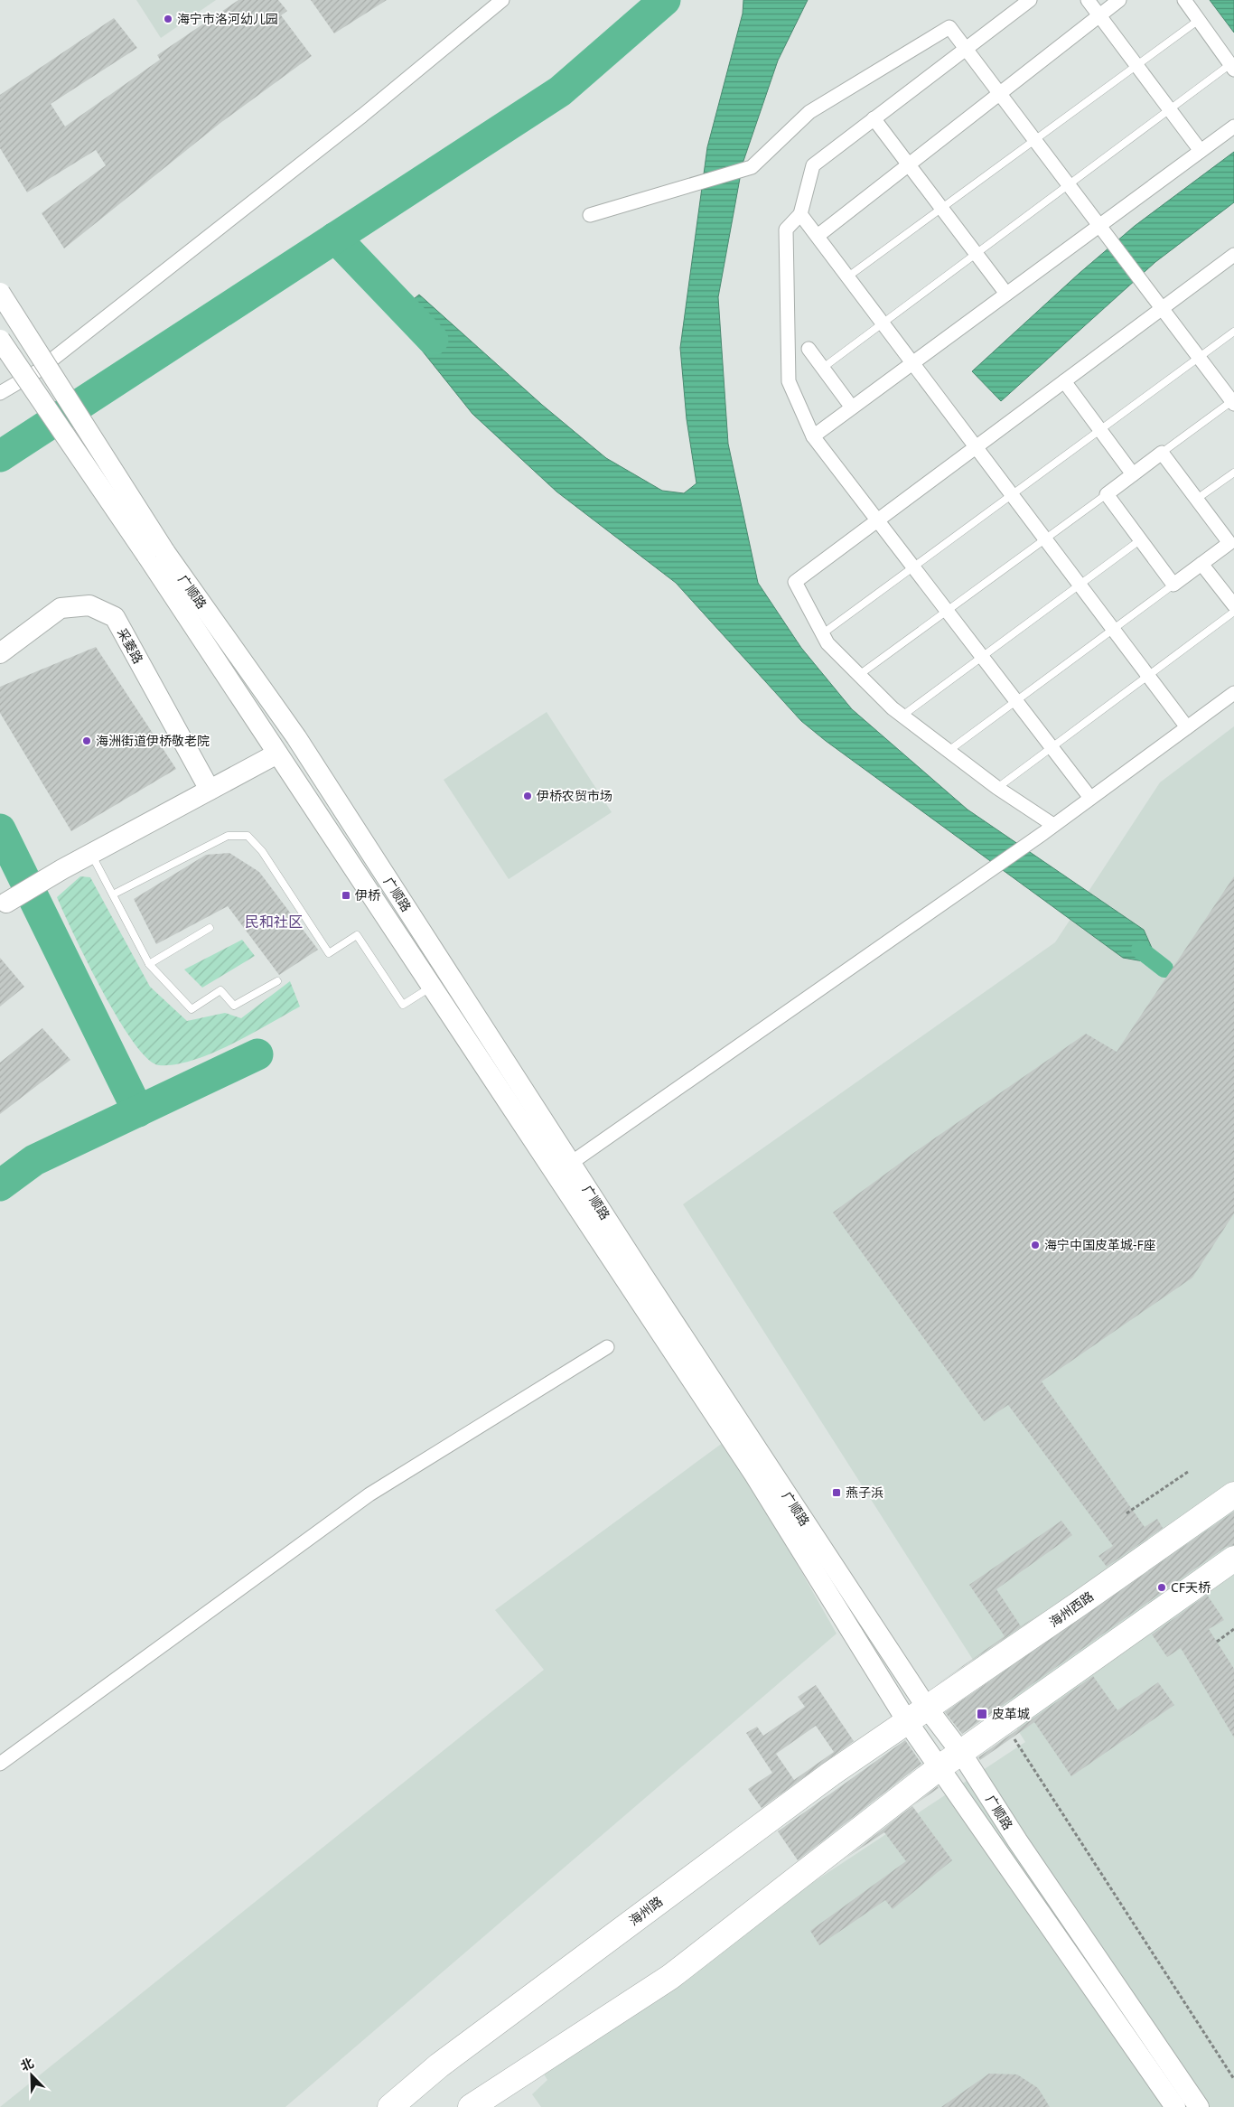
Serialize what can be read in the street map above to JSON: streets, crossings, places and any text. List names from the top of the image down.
{
  "streets": {
    "highway": ["海州西路", "海州路"],
    "main road": ["广顺路", "采菱路"]
  },
  "crossings": [
    ["广顺路", "海州西路"],
    ["广顺路", "海州路"],
    ["海州西路", "海州路"]
  ],
  "districts": ["民和社区"],
  "places": {
    "other": [
      "海宁市洛河幼儿园",
      "海洲街道伊桥敬老院",
      "伊桥农贸市场",
      "海宁中国皮革城-F座",
      "CF天桥"
    ],
    "transit": ["伊桥", "燕子浜", "皮革城"]
  },
  "north": "top left"
}
